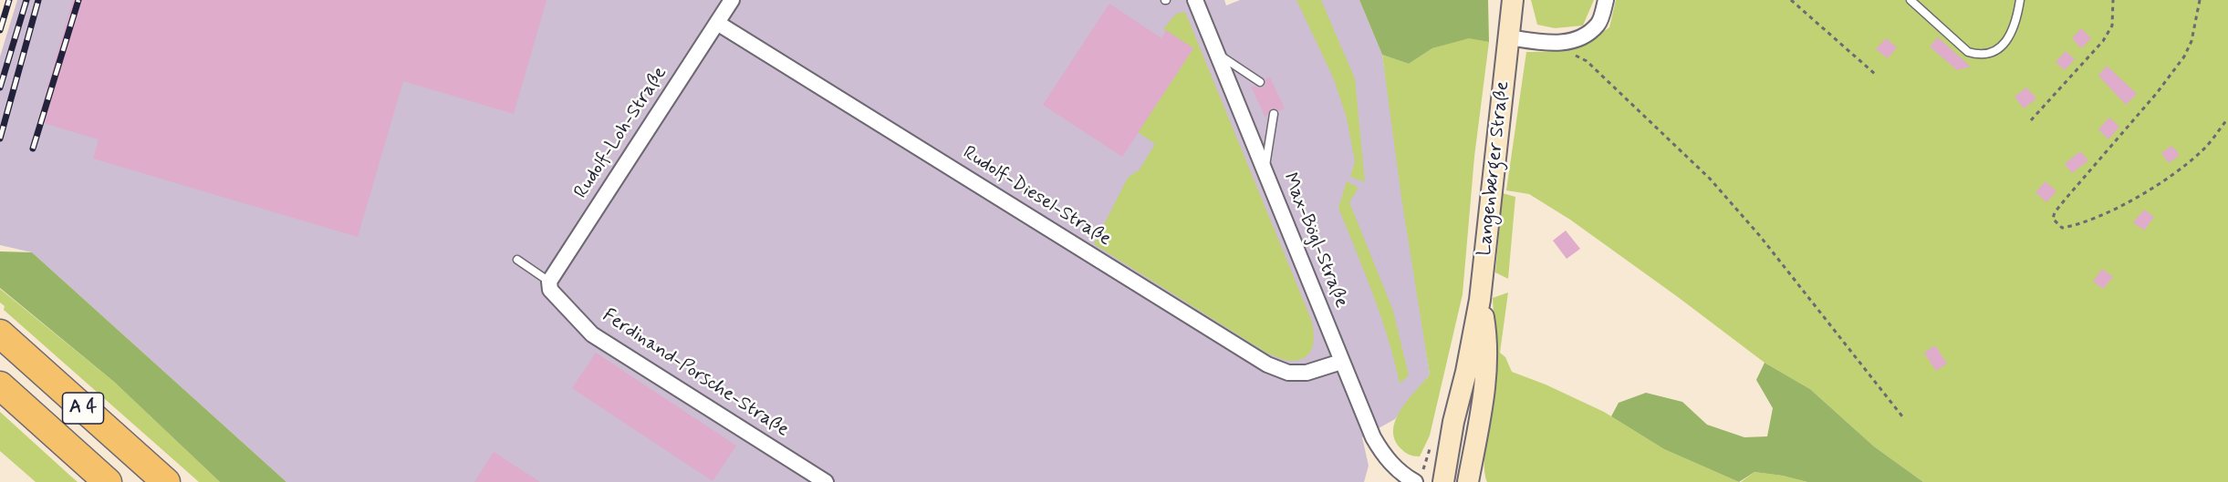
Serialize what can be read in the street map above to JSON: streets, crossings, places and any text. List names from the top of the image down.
{
  "streets": {
    "highway": ["A 4"],
    "main road": ["Langenberger Straße"],
    "street": [
      "Rudolf-Loh-Straße",
      "Rudolf-Diesel-Straße",
      "Max-Bögl-Straße",
      "Ferdinand-Porsche-Straße"
    ]
  },
  "crossings": [
    ["Rudolf-Loh-Straße", "Rudolf-Diesel-Straße"],
    ["Rudolf-Loh-Straße", "Ferdinand-Porsche-Straße"],
    ["Rudolf-Diesel-Straße", "Max-Bögl-Straße"]
  ]
}
